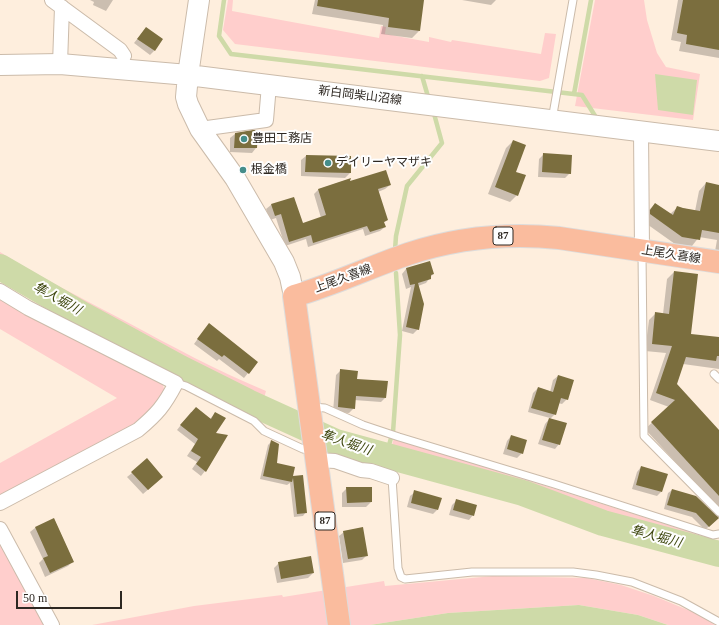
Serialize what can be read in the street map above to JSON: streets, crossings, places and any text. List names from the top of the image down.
{
  "streets": {
    "main road": ["87", "上尾久喜線"],
    "street": ["新白岡柴山沼線"]
  },
  "crossings": [
    ["87", "上尾久喜線"]
  ],
  "water": ["隼人堀川"],
  "places": ["豊田工務店", "デイリーヤマザキ", "根金橋"],
  "scale_bar": "50 m"
}
